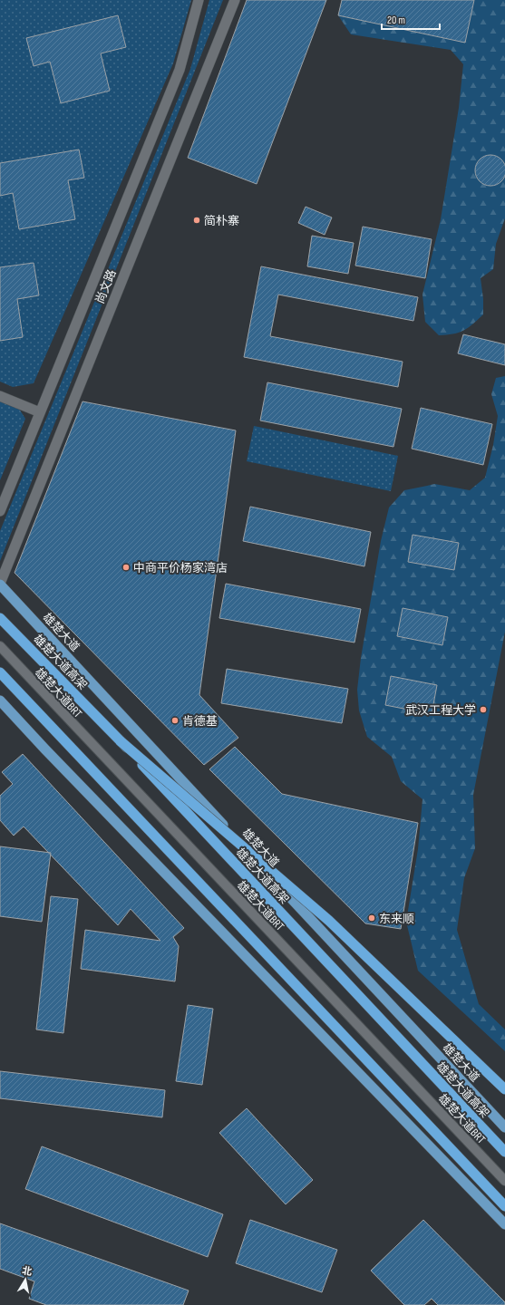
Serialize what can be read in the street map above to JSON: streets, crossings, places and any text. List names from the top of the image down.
{
  "streets": {
    "highway": ["雄楚大道高架"],
    "main road": ["雄楚大道"],
    "street": ["尚文路"],
    "lane": ["雄楚大道BRT"]
  },
  "crossings": [
    ["尚文路", "雄楚大道"]
  ],
  "places": [
    "简朴寨",
    "中商平价杨家湾店",
    "武汉工程大学",
    "肯德基",
    "东来顺"
  ],
  "scale_bar": "20 m",
  "north": "top"
}
